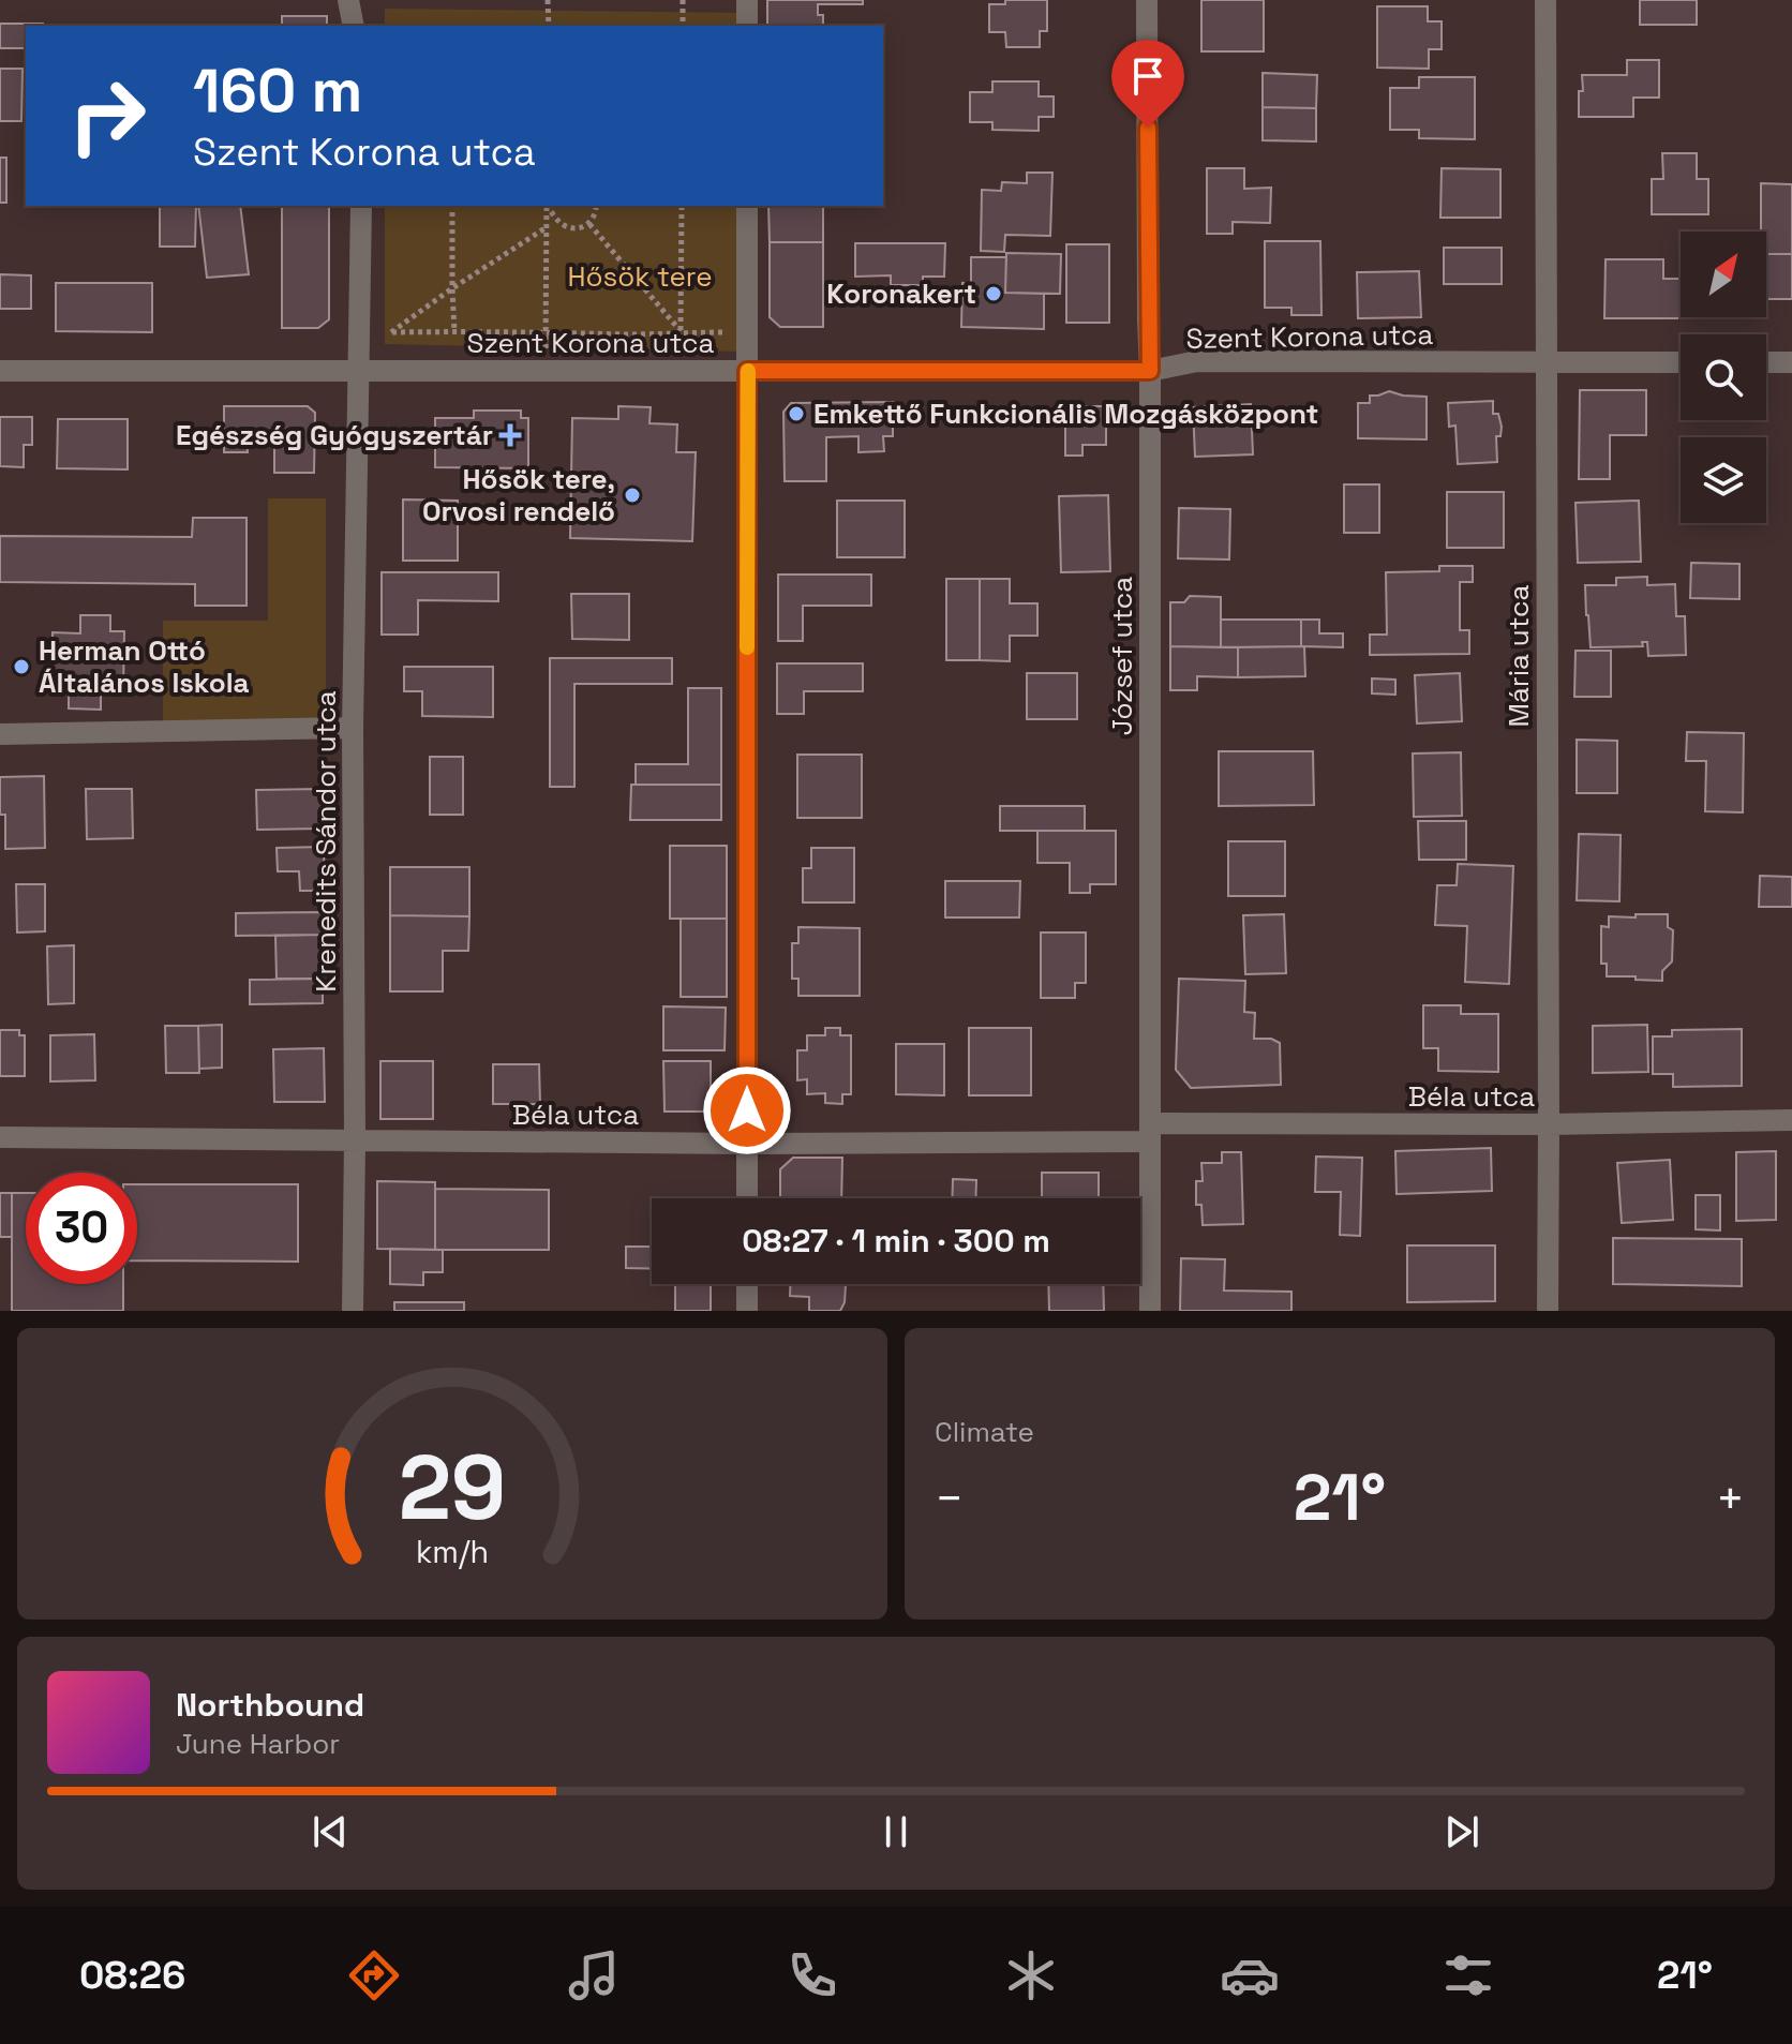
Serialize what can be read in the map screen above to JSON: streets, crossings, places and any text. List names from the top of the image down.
{
  "streets": {
    "street": [
      "Szent Korona utca",
      "József utca",
      "Mária utca",
      "Krenedits Sándor utca",
      "Béla utca"
    ]
  },
  "crossings": [
    ["Szent Korona utca", "József utca"],
    ["Szent Korona utca", "Mária utca"],
    ["Szent Korona utca", "Krenedits Sándor utca"],
    ["József utca", "Béla utca"],
    ["Mária utca", "Béla utca"],
    ["Krenedits Sándor utca", "Béla utca"]
  ],
  "parks": ["Hősök tere"],
  "places": {
    "other": [
      "Koronakert",
      "Emkettő Funkcionális Mozgásközpont",
      "Hősök tere, Orvosi rendelő",
      "Herman Ottó Általános Iskola"
    ],
    "health": ["Egészség Gyógyszertár"]
  },
  "north": "top right",
  "page": {
    "turn": ["160 m", "Szent Korona utca"],
    "limit": "30",
    "trip": "08:27 · 1 min · 300 m",
    "tile": "Climate",
    "heat": ["−", "21°", "+"],
    "song": ["Northbound", "June Harbor"],
    "tabs": ["08:26", "21°"],
    "gauge": ["29", "km/h"]
  }
}
